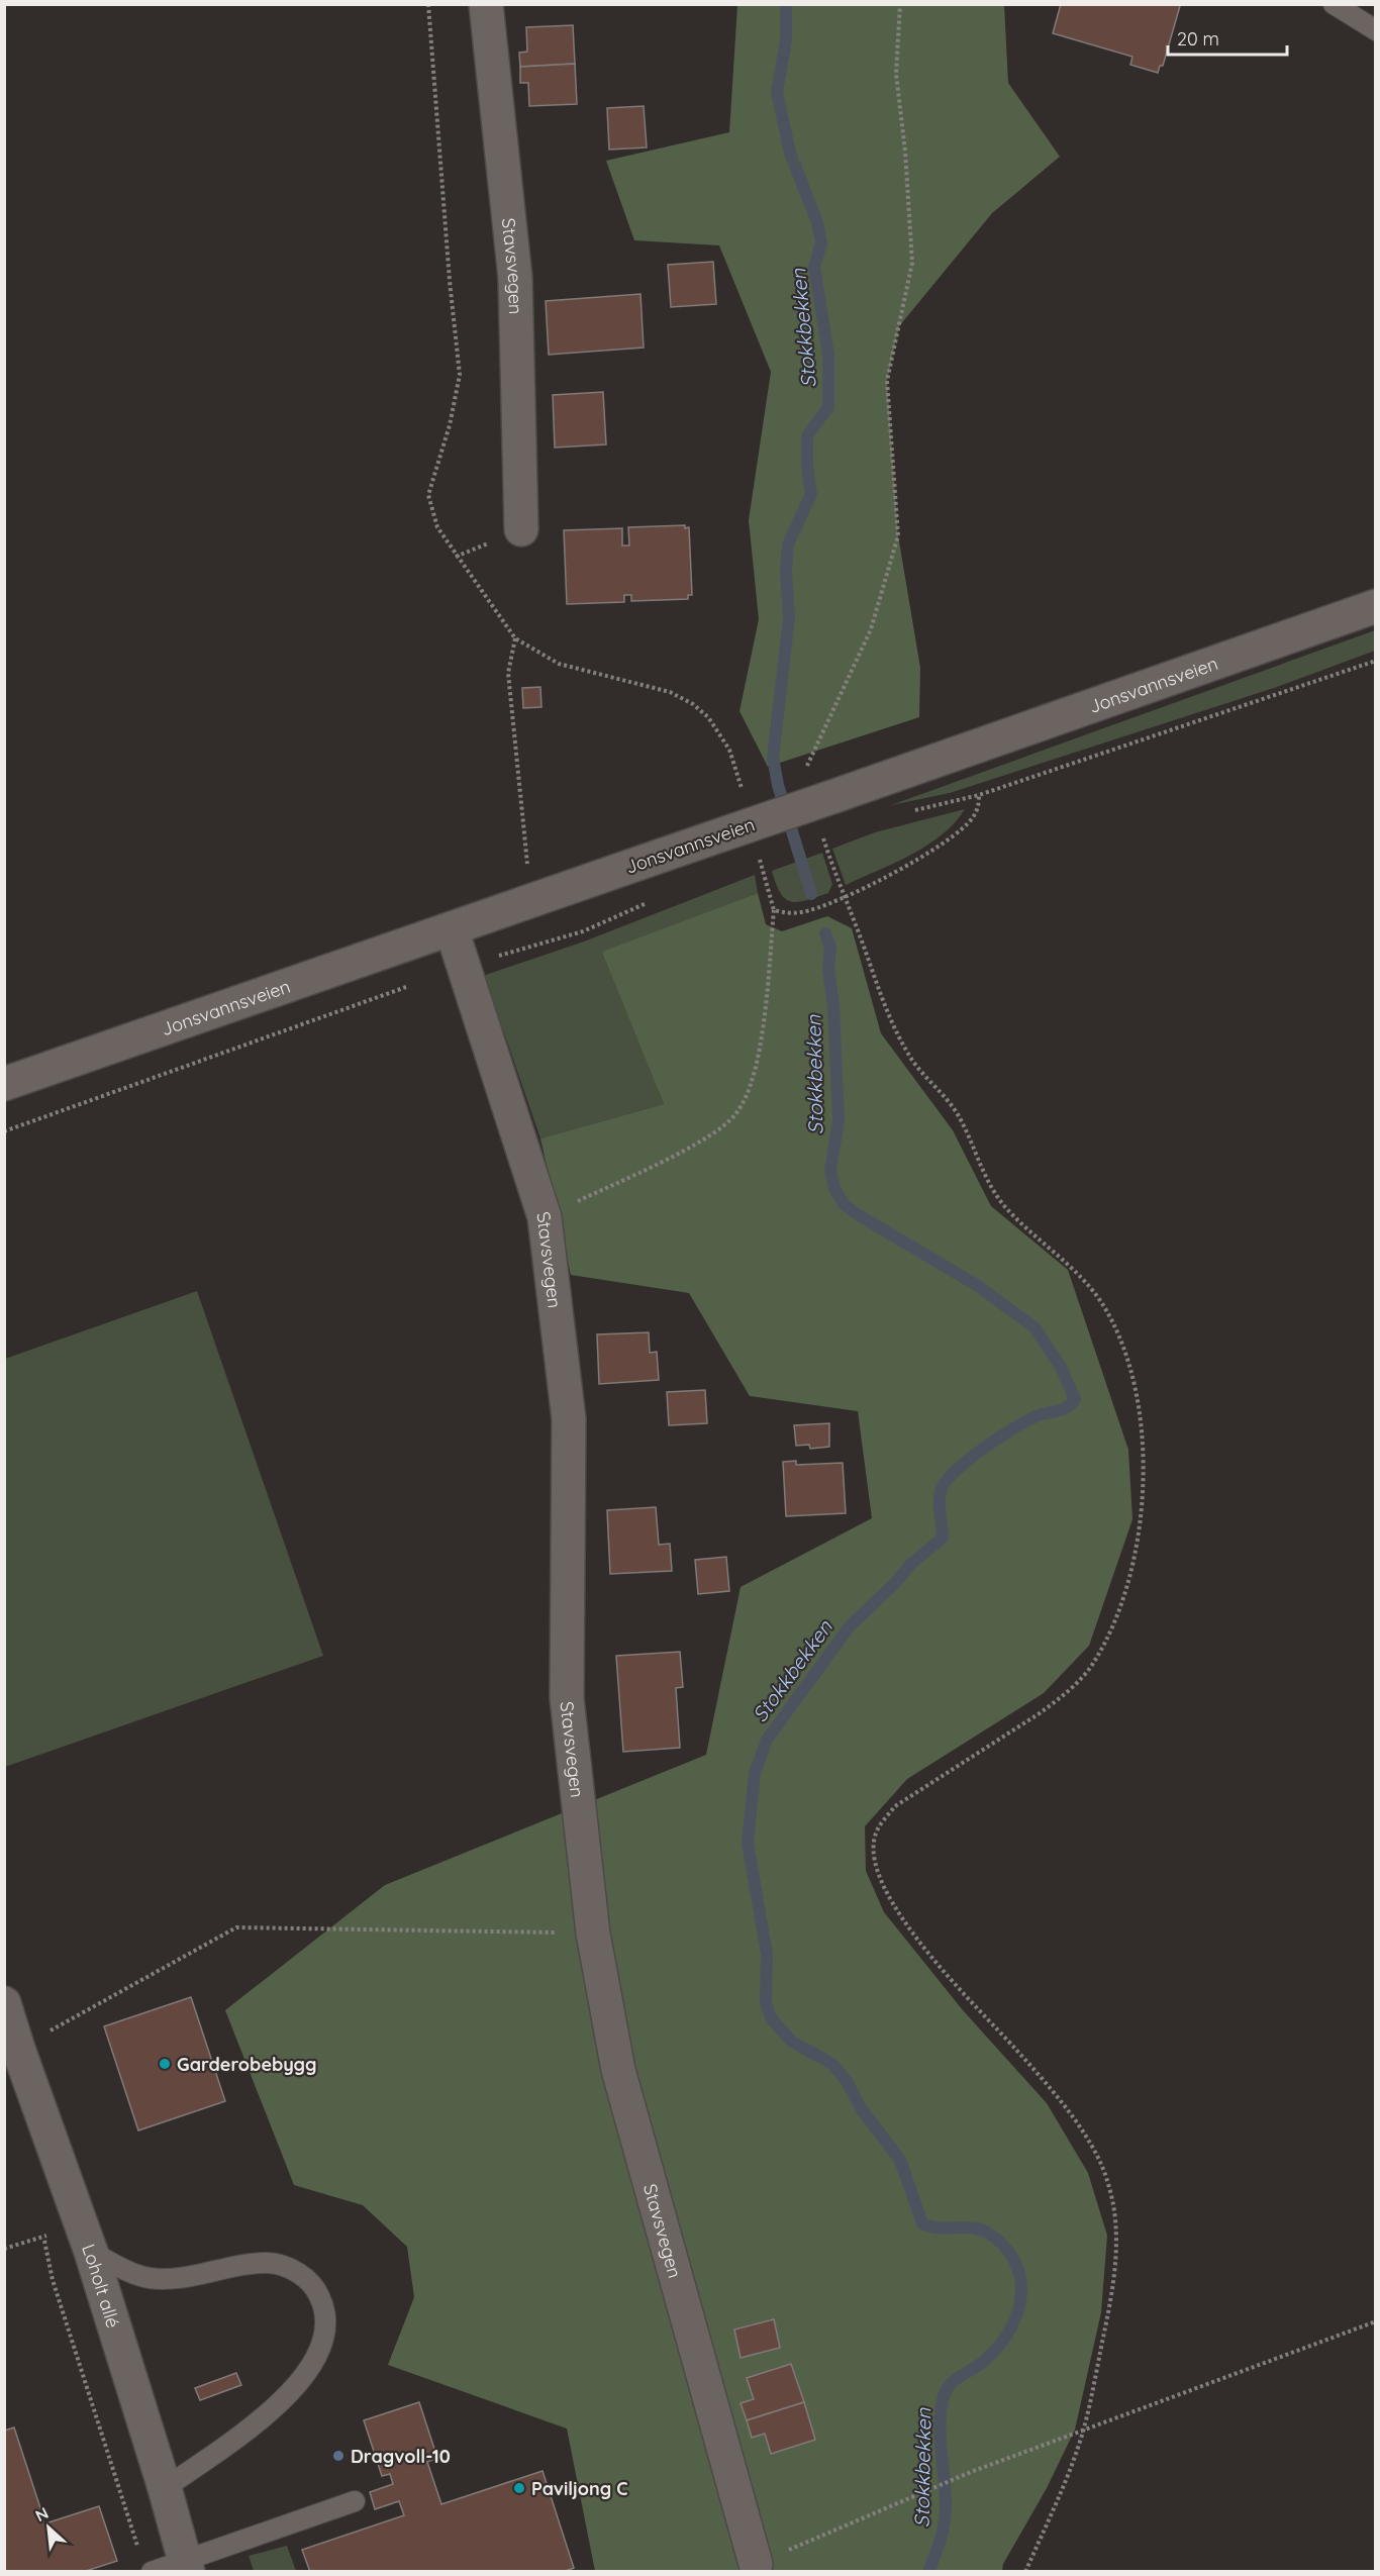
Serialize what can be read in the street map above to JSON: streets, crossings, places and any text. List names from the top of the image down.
{
  "streets": {
    "street": ["Stavsvegen", "Jonsvannsveien", "Loholt allé"]
  },
  "crossings": [
    ["Stavsvegen", "Jonsvannsveien"]
  ],
  "water": ["Stokkbekken"],
  "places": ["Garderobebygg", "Dragvoll-10", "Paviljong C"],
  "scale_bar": "20 m",
  "north": "top left"
}
